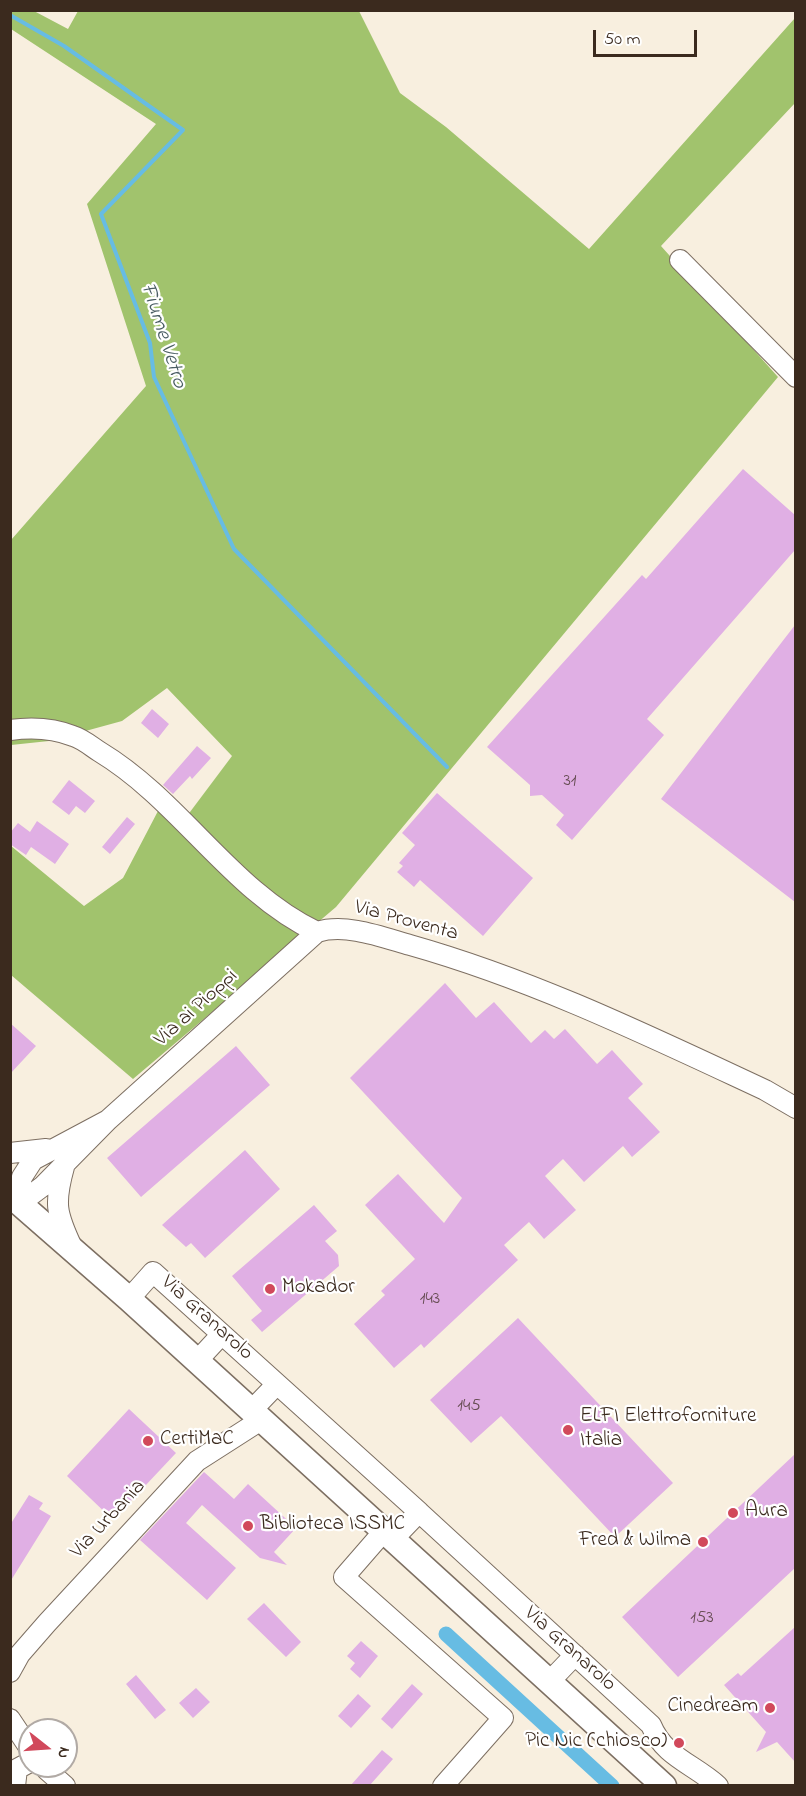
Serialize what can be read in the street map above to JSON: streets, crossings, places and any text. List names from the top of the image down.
{
  "streets": {
    "main road": ["Via Granarolo"],
    "street": ["Via Proventa", "Via ai Pioppi", "Via Urbania"]
  },
  "crossings": [
    ["Via Proventa", "Via ai Pioppi"],
    ["Via ai Pioppi", "Via Granarolo"],
    ["Via Granarolo", "Via Urbania"]
  ],
  "water": ["Fiume Vetro"],
  "places": [
    "Mokador",
    "ELFI Elettroforniture Italia",
    "CertiMaC",
    "Aura",
    "Biblioteca ISSMC",
    "Fred & Wilma",
    "Cinedream",
    "Pic Nic (chiosco)"
  ],
  "house_numbers": [
    "31",
    "143",
    "145",
    "153"
  ],
  "scale_bar": "50 m",
  "north": "right"
}
